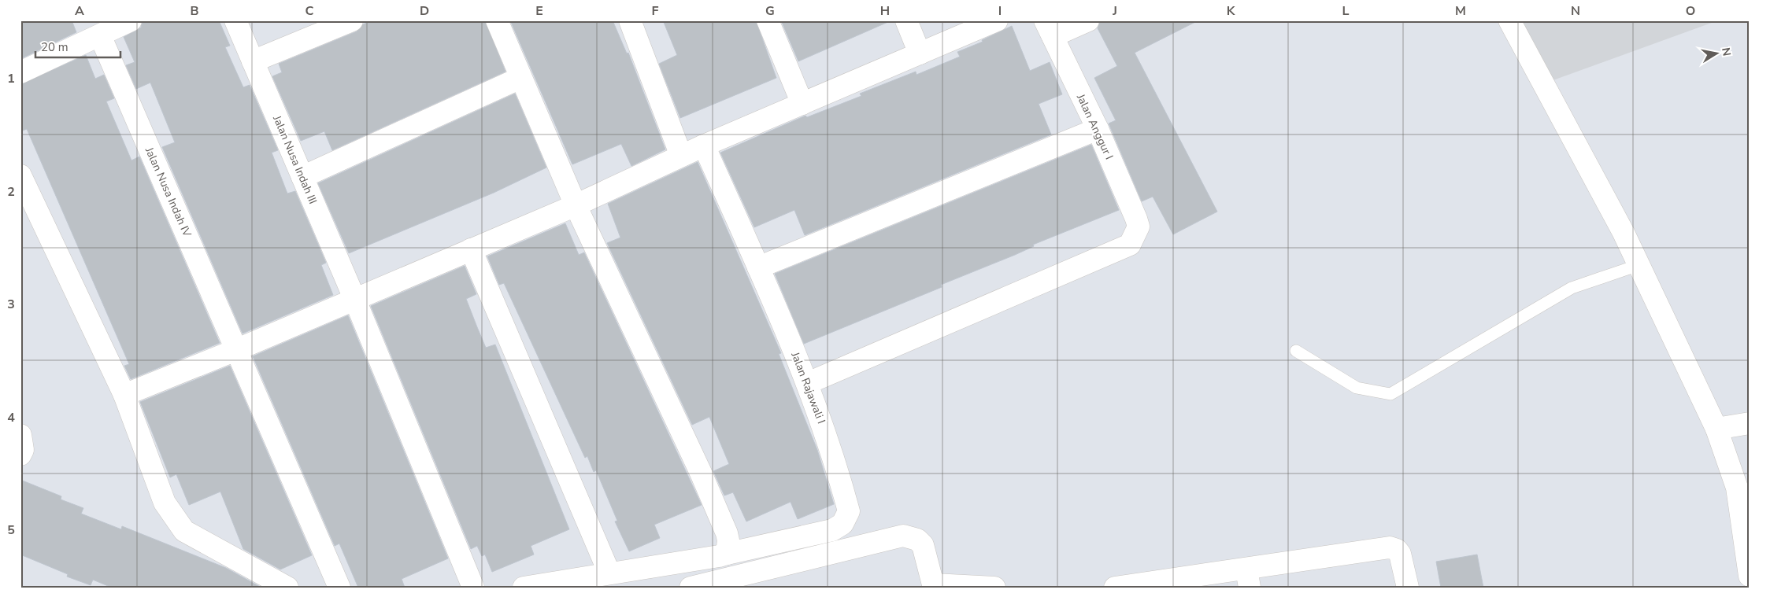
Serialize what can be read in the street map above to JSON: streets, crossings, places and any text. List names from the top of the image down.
{
  "streets": {
    "street": [
      "Jalan Anggur I",
      "Jalan Nusa Indah III",
      "Jalan Nusa Indah IV",
      "Jalan Rajawali I"
    ]
  },
  "crossings": [
    ["Jalan Anggur I", "Jalan Rajawali I"]
  ],
  "scale_bar": "20 m",
  "north": "right",
  "grid": {
    "columns": [
      "A",
      "B",
      "C",
      "D",
      "E",
      "F",
      "G",
      "H",
      "I",
      "J",
      "K",
      "L",
      "M",
      "N",
      "O"
    ],
    "rows": [
      "1",
      "2",
      "3",
      "4",
      "5"
    ]
  }
}
